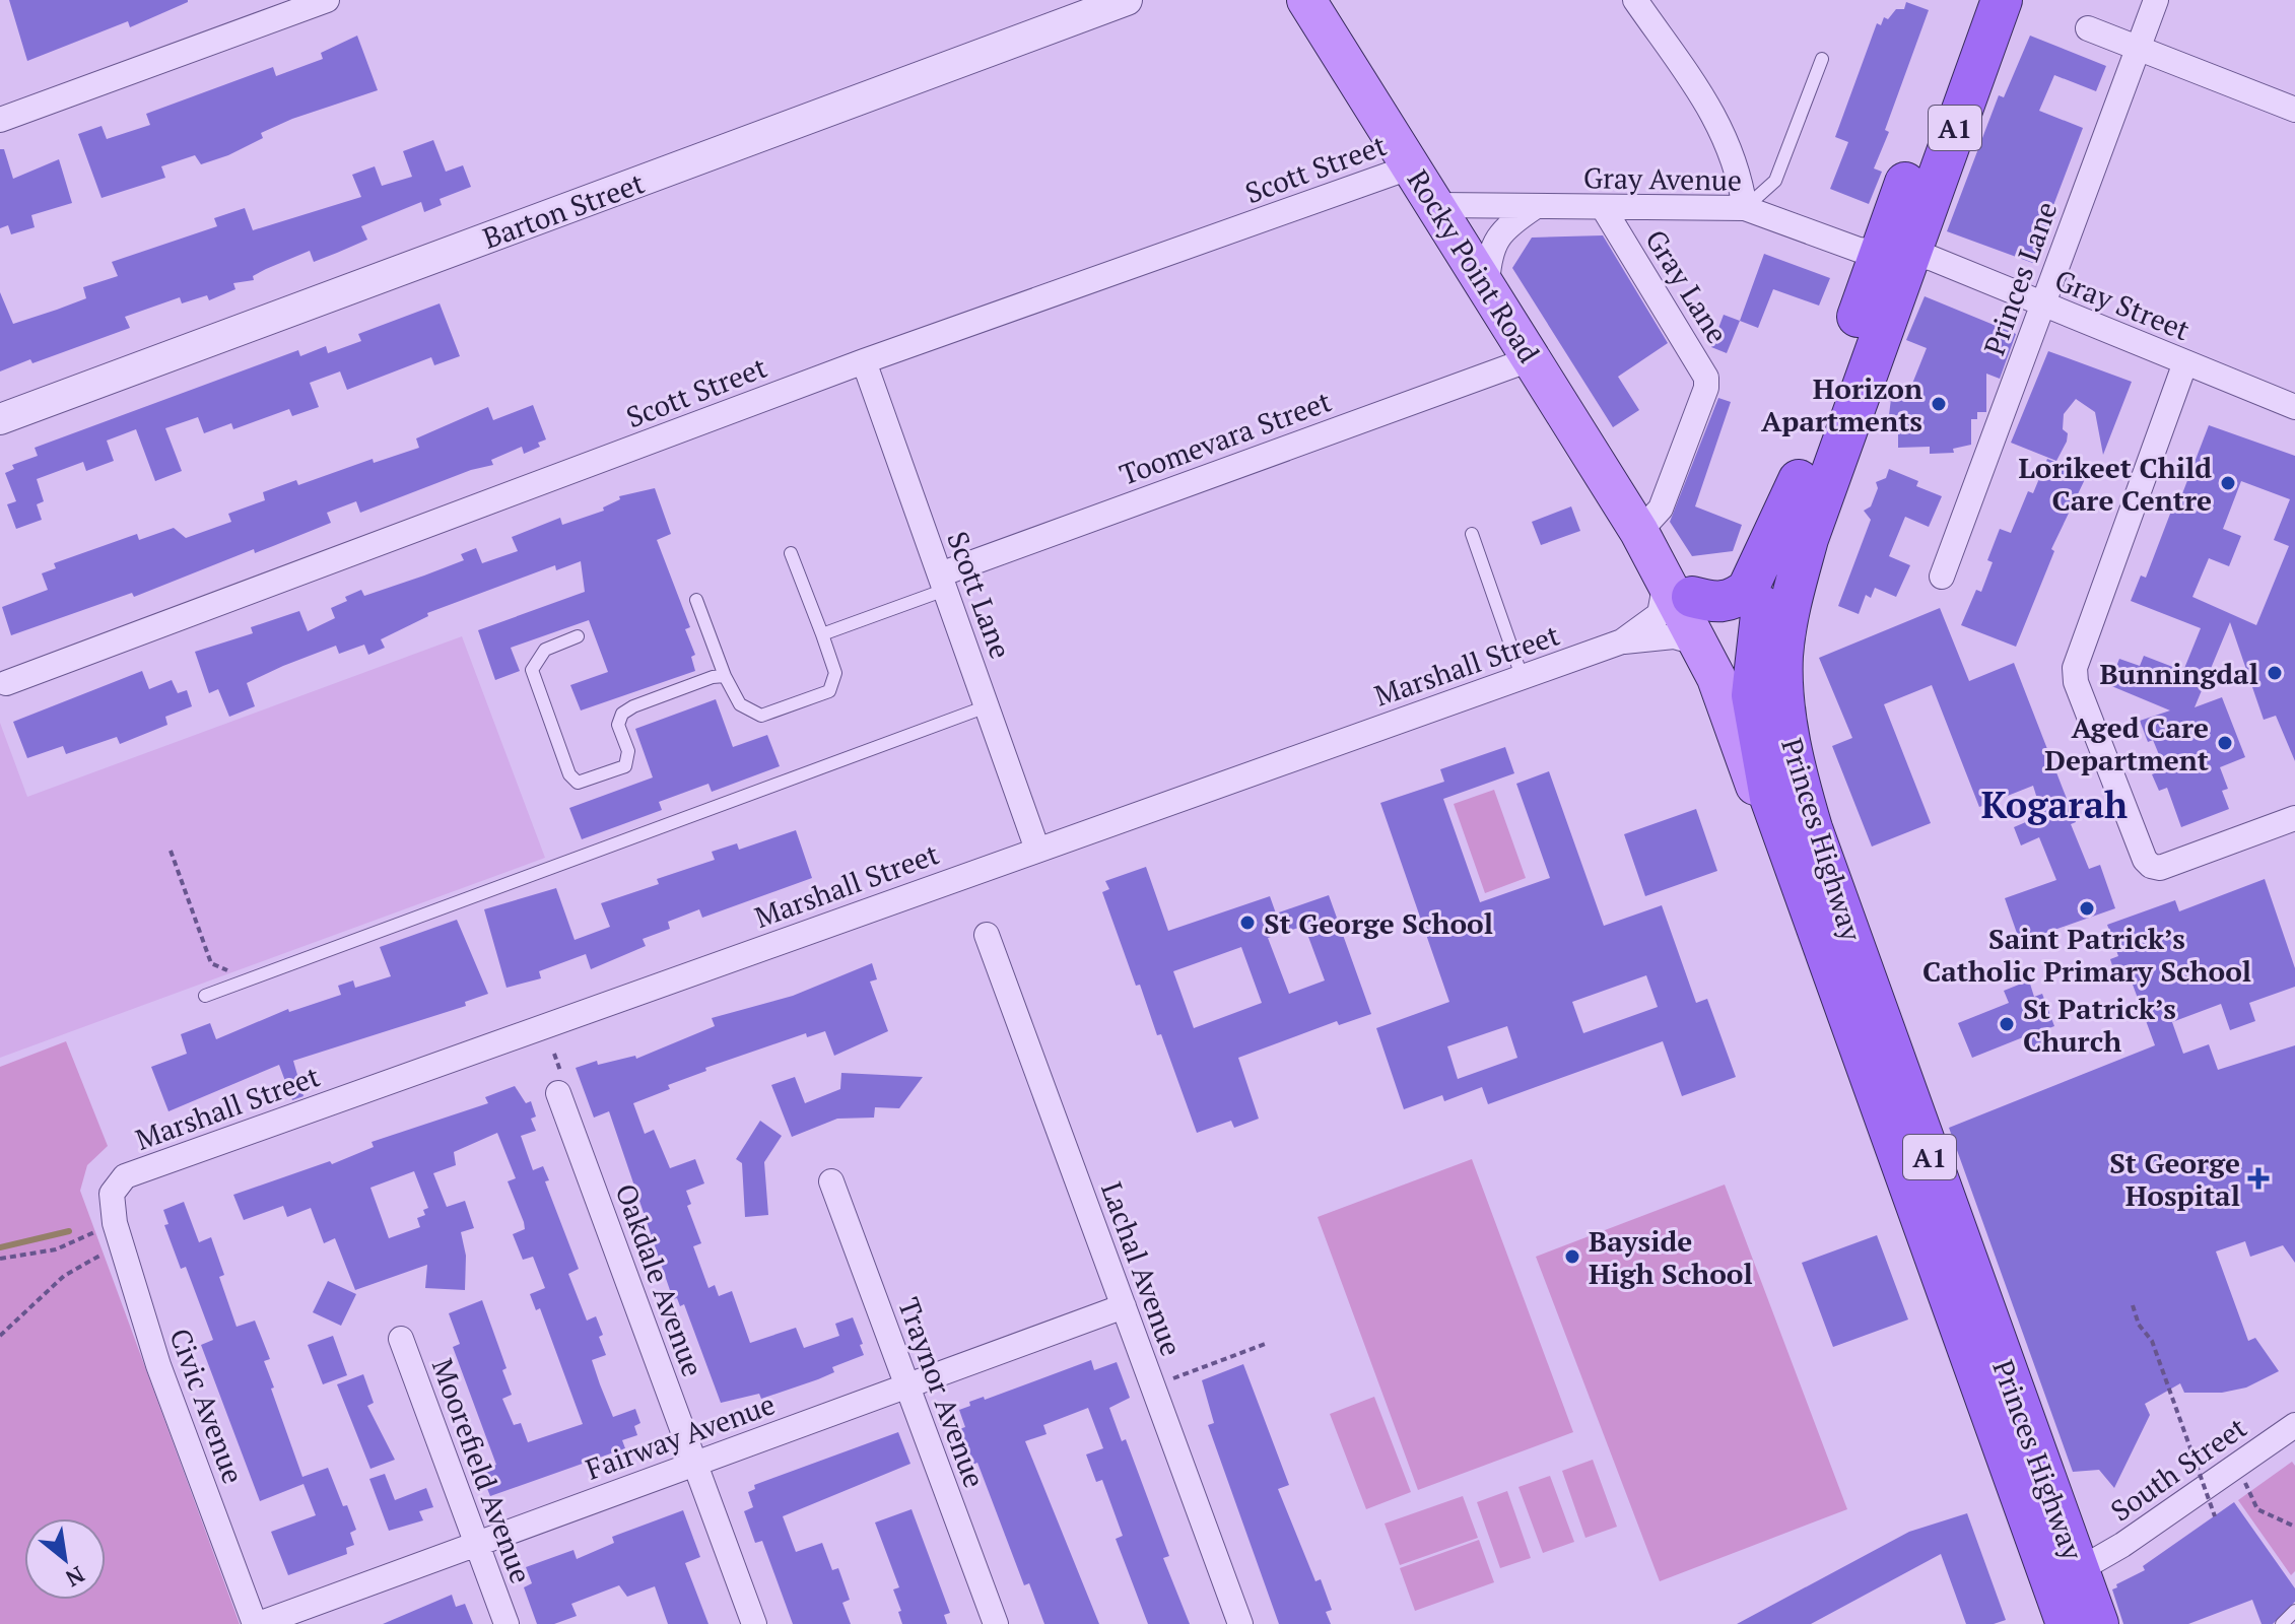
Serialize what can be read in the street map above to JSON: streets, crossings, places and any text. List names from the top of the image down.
{
  "streets": {
    "highway": ["A1", "Princes Highway"],
    "main road": ["Rocky Point Road"],
    "street": [
      "Scott Street",
      "Gray Avenue",
      "Barton Street",
      "Princes Lane",
      "Gray Lane",
      "Gray Street",
      "Toomevara Street",
      "Scott Lane",
      "Marshall Street",
      "Lachal Avenue",
      "Oakdale Avenue",
      "Traynor Avenue",
      "Civic Avenue",
      "Fairway Avenue",
      "South Street",
      "Moorefield Avenue"
    ]
  },
  "crossings": [
    ["Scott Street", "Rocky Point Road"],
    ["Scott Street", "Scott Lane"],
    ["Gray Avenue", "Rocky Point Road"],
    ["Gray Avenue", "Gray Lane"],
    ["Gray Avenue", "Gray Street"],
    ["Gray Avenue", "Princes Highway"],
    ["Rocky Point Road", "Gray Lane"],
    ["Rocky Point Road", "Toomevara Street"],
    ["Rocky Point Road", "Marshall Street"],
    ["Rocky Point Road", "Princes Highway"],
    ["Princes Lane", "Gray Street"],
    ["Gray Street", "Princes Highway"],
    ["Toomevara Street", "Scott Lane"],
    ["Scott Lane", "Marshall Street"],
    ["Marshall Street", "Civic Avenue"],
    ["Princes Highway", "South Street"],
    ["Lachal Avenue", "Fairway Avenue"],
    ["Oakdale Avenue", "Fairway Avenue"],
    ["Traynor Avenue", "Fairway Avenue"],
    ["Civic Avenue", "Fairway Avenue"],
    ["Fairway Avenue", "Moorefield Avenue"]
  ],
  "districts": ["Kogarah"],
  "places": {
    "other": [
      "Horizon Apartments",
      "Lorikeet Child Care Centre",
      "Bunningdal",
      "Aged Care Department",
      "Saint Patrick’s Catholic Primary School",
      "St George School",
      "St Patrick’s Church",
      "Bayside High School"
    ],
    "health": ["St George Hospital"]
  },
  "north": "bottom right"
}
